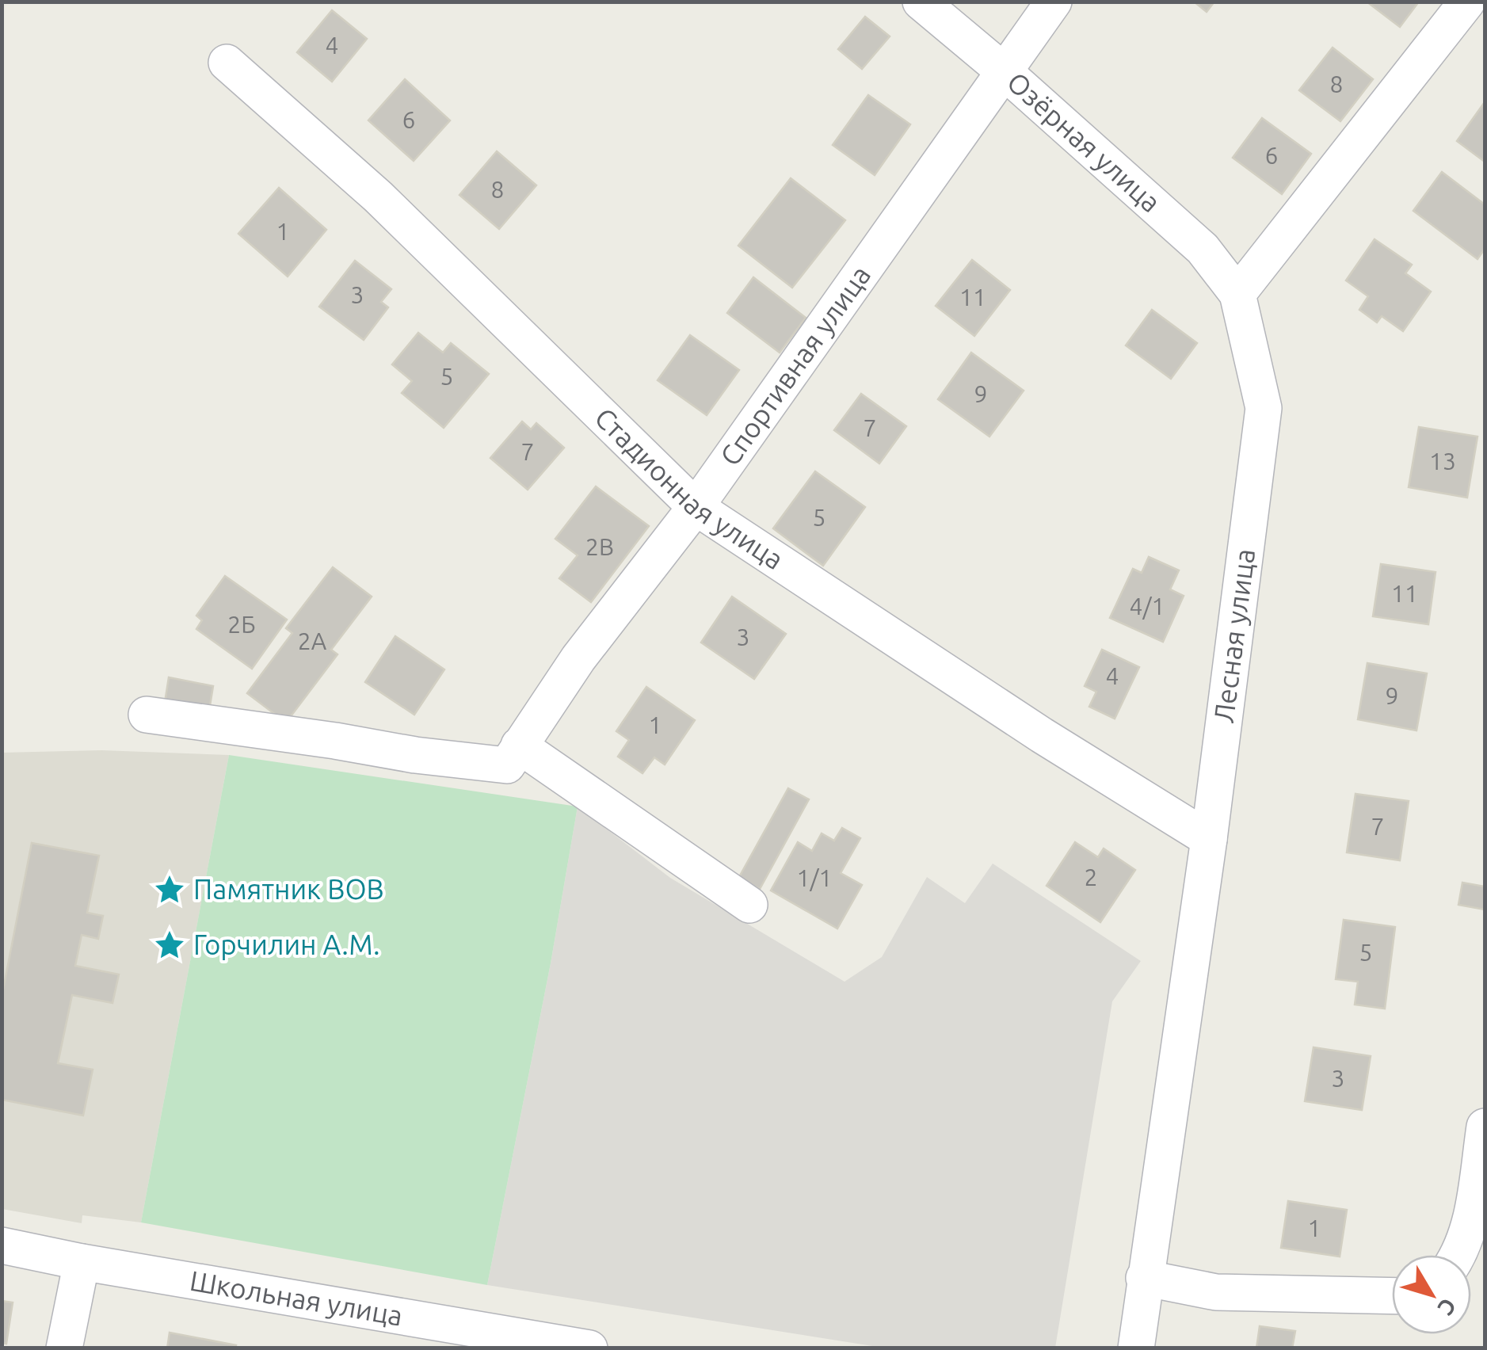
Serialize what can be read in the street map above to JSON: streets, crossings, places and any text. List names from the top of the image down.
{
  "streets": {
    "street": [
      "Озёрная улица",
      "Спортивная улица",
      "Стадионная улица",
      "Лесная улица",
      "Школьная улица"
    ]
  },
  "crossings": [
    ["Озёрная улица", "Спортивная улица"],
    ["Озёрная улица", "Лесная улица"],
    ["Спортивная улица", "Стадионная улица"],
    ["Стадионная улица", "Лесная улица"]
  ],
  "places": {
    "place": ["Памятник ВОВ", "Горчилин А.М."]
  },
  "house_numbers": [
    "4",
    "8",
    "6",
    "6",
    "8",
    "1",
    "3",
    "11",
    "5",
    "9",
    "7",
    "7",
    "13",
    "5",
    "2В",
    "11",
    "4/1",
    "2Б",
    "3",
    "2А",
    "4",
    "9",
    "1",
    "7",
    "2",
    "1/1",
    "5",
    "3",
    "1"
  ],
  "north": "bottom right"
}
